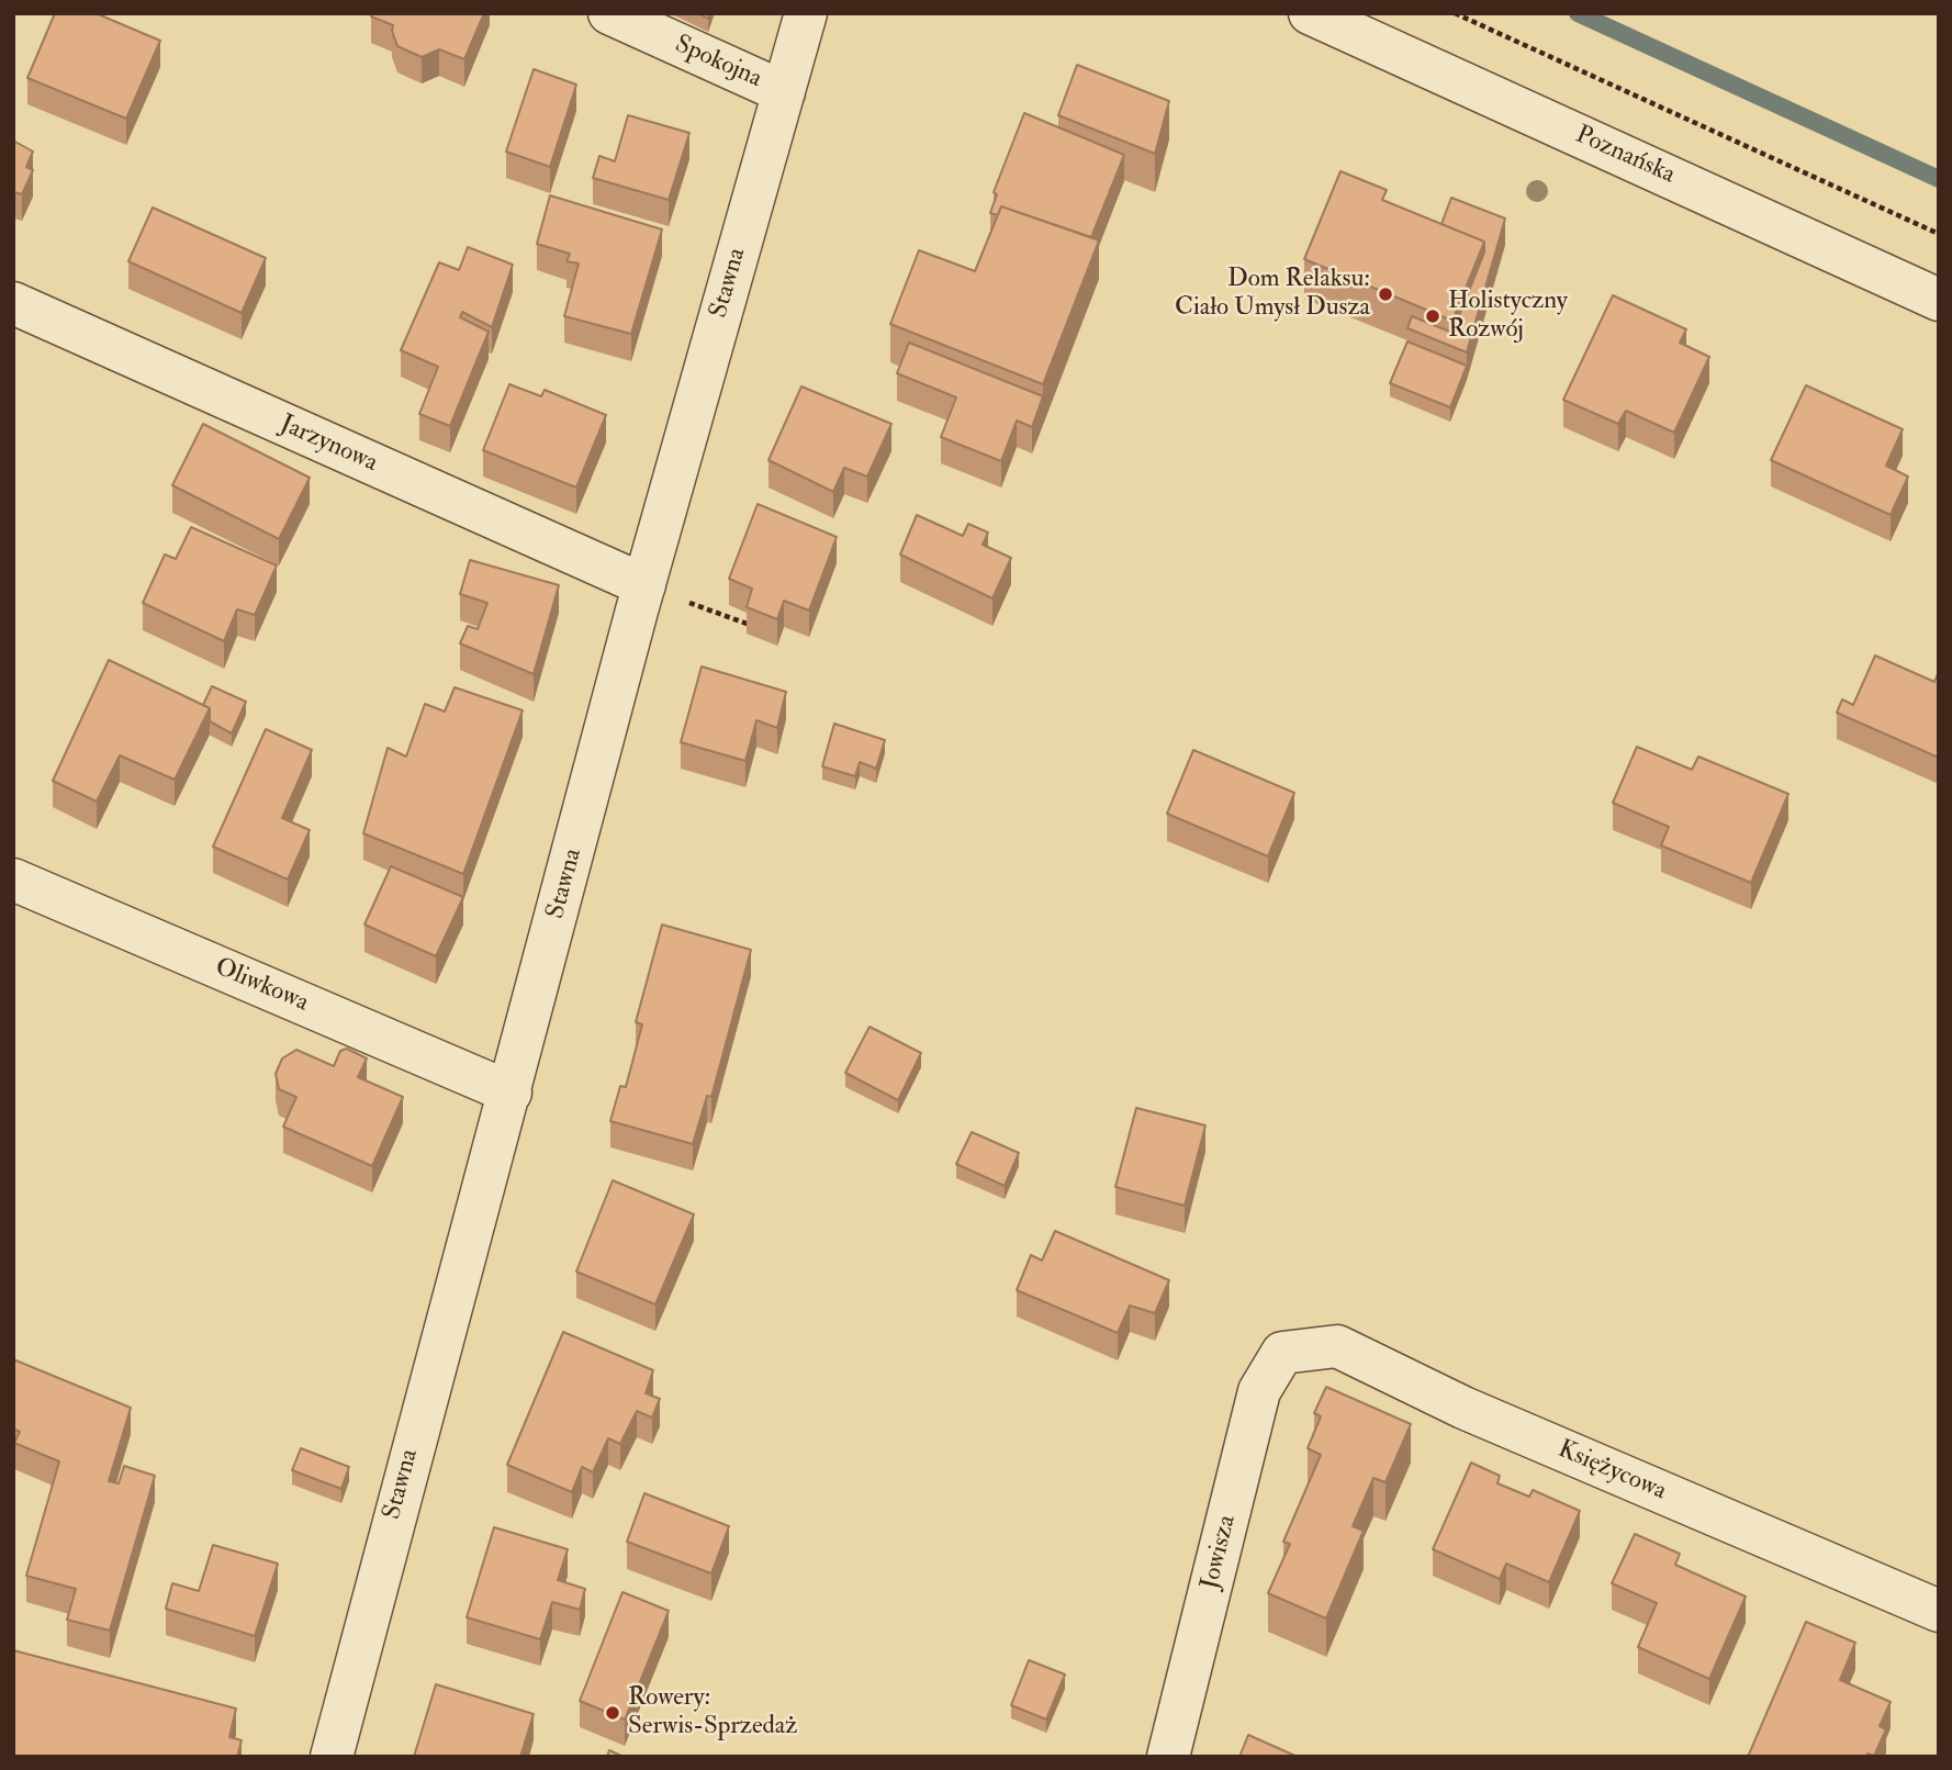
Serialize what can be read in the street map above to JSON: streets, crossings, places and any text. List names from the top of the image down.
{
  "streets": {
    "street": [
      "Spokojna",
      "Poznańska",
      "Stawna",
      "Jarzynowa",
      "Oliwkowa",
      "Księżycowa",
      "Jowisza"
    ]
  },
  "crossings": [
    ["Spokojna", "Stawna"],
    ["Stawna", "Jarzynowa"],
    ["Stawna", "Oliwkowa"],
    ["Księżycowa", "Jowisza"]
  ],
  "places": ["Dom Relaksu: Ciało Umysł Dusza", "Holistyczny Rozwój", "Rowery: Serwis-Sprzedaż"]
}
